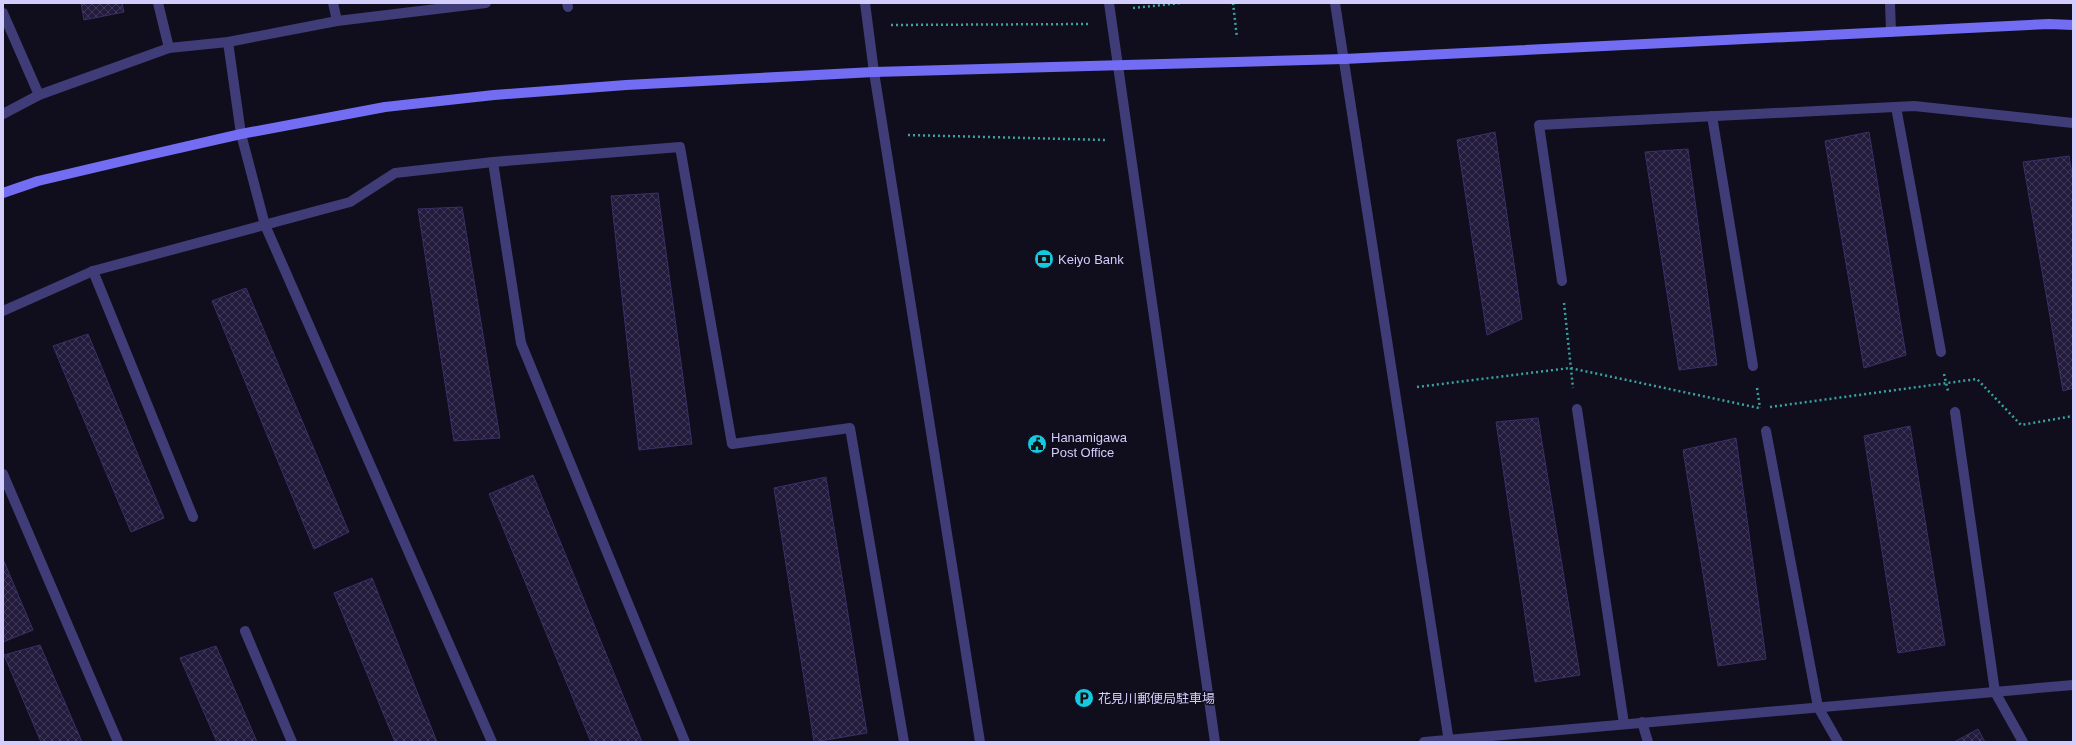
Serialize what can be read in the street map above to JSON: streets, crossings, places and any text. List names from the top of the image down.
{
  "places": {
    "bank": ["Keiyo Bank"],
    "public building": ["Hanamigawa Post Office"],
    "parking": ["花見川郵便局駐車場"]
  }
}
